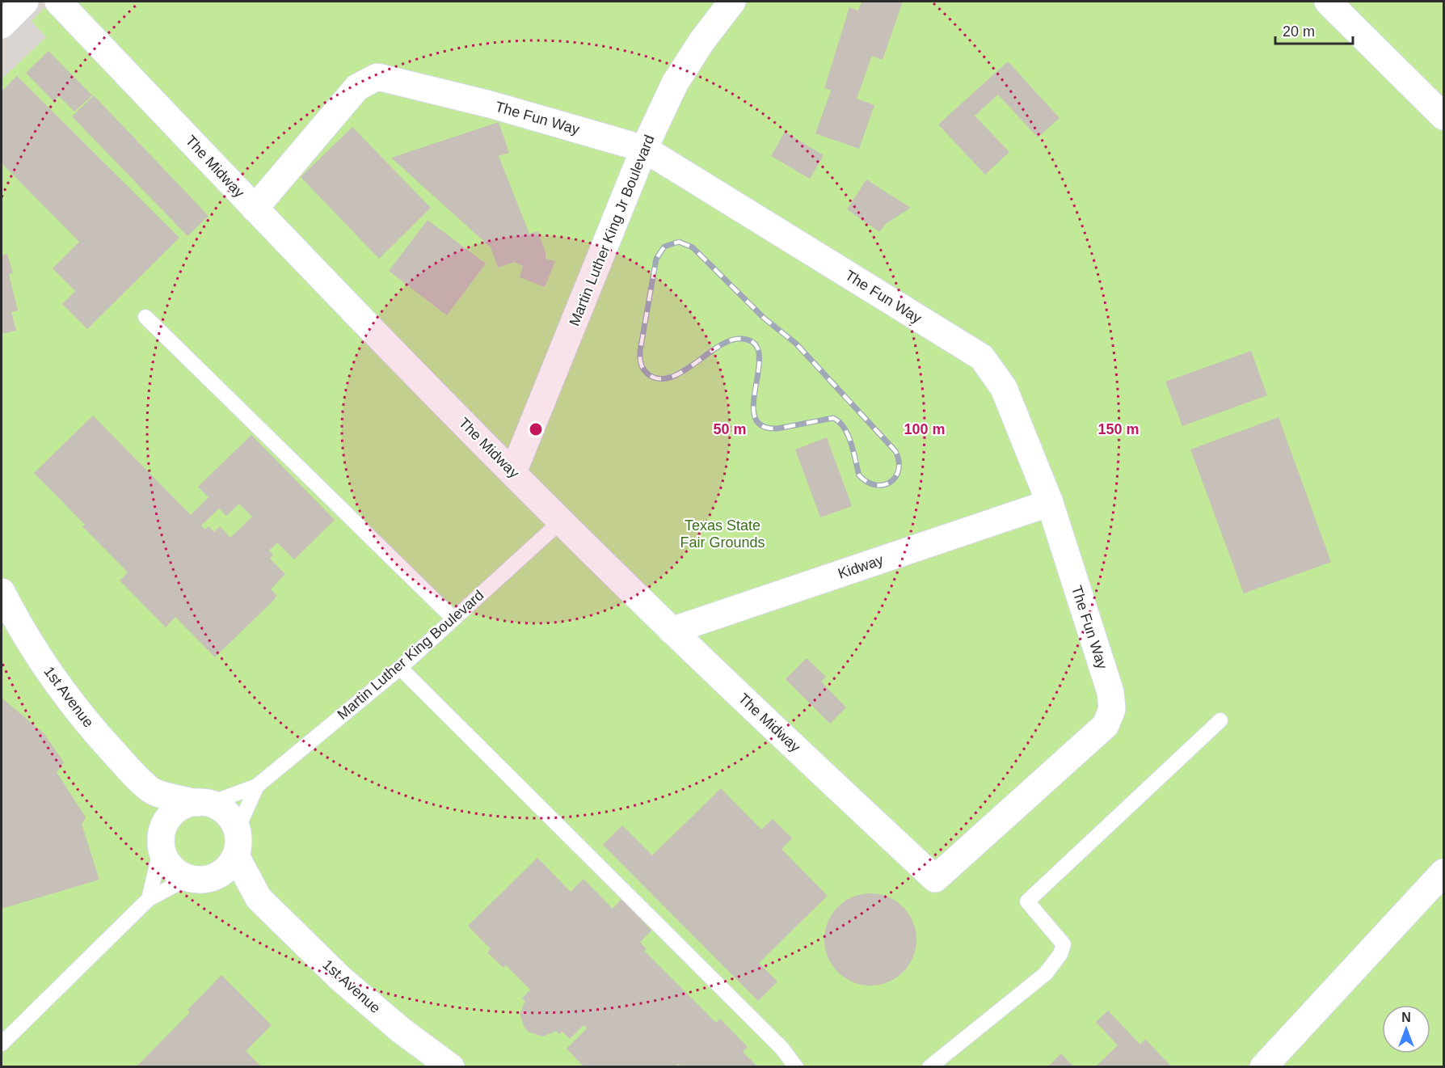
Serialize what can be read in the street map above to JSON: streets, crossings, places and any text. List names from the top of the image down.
{
  "streets": {
    "street": [
      "The Fun Way",
      "The Midway",
      "Martin Luther King Jr Boulevard",
      "Kidway",
      "1st Avenue"
    ],
    "lane": ["Martin Luther King Boulevard"]
  },
  "crossings": [
    ["The Fun Way", "The Midway"],
    ["The Fun Way", "Martin Luther King Jr Boulevard"],
    ["The Fun Way", "Kidway"],
    ["The Midway", "Martin Luther King Jr Boulevard"],
    ["The Midway", "Kidway"],
    ["The Midway", "Martin Luther King Boulevard"],
    ["Martin Luther King Boulevard", "1st Avenue"]
  ],
  "parks": ["Texas State Fair Grounds"],
  "scale_bar": "20 m",
  "north": "top",
  "rings": ["50 m", "100 m", "150 m"]
}
